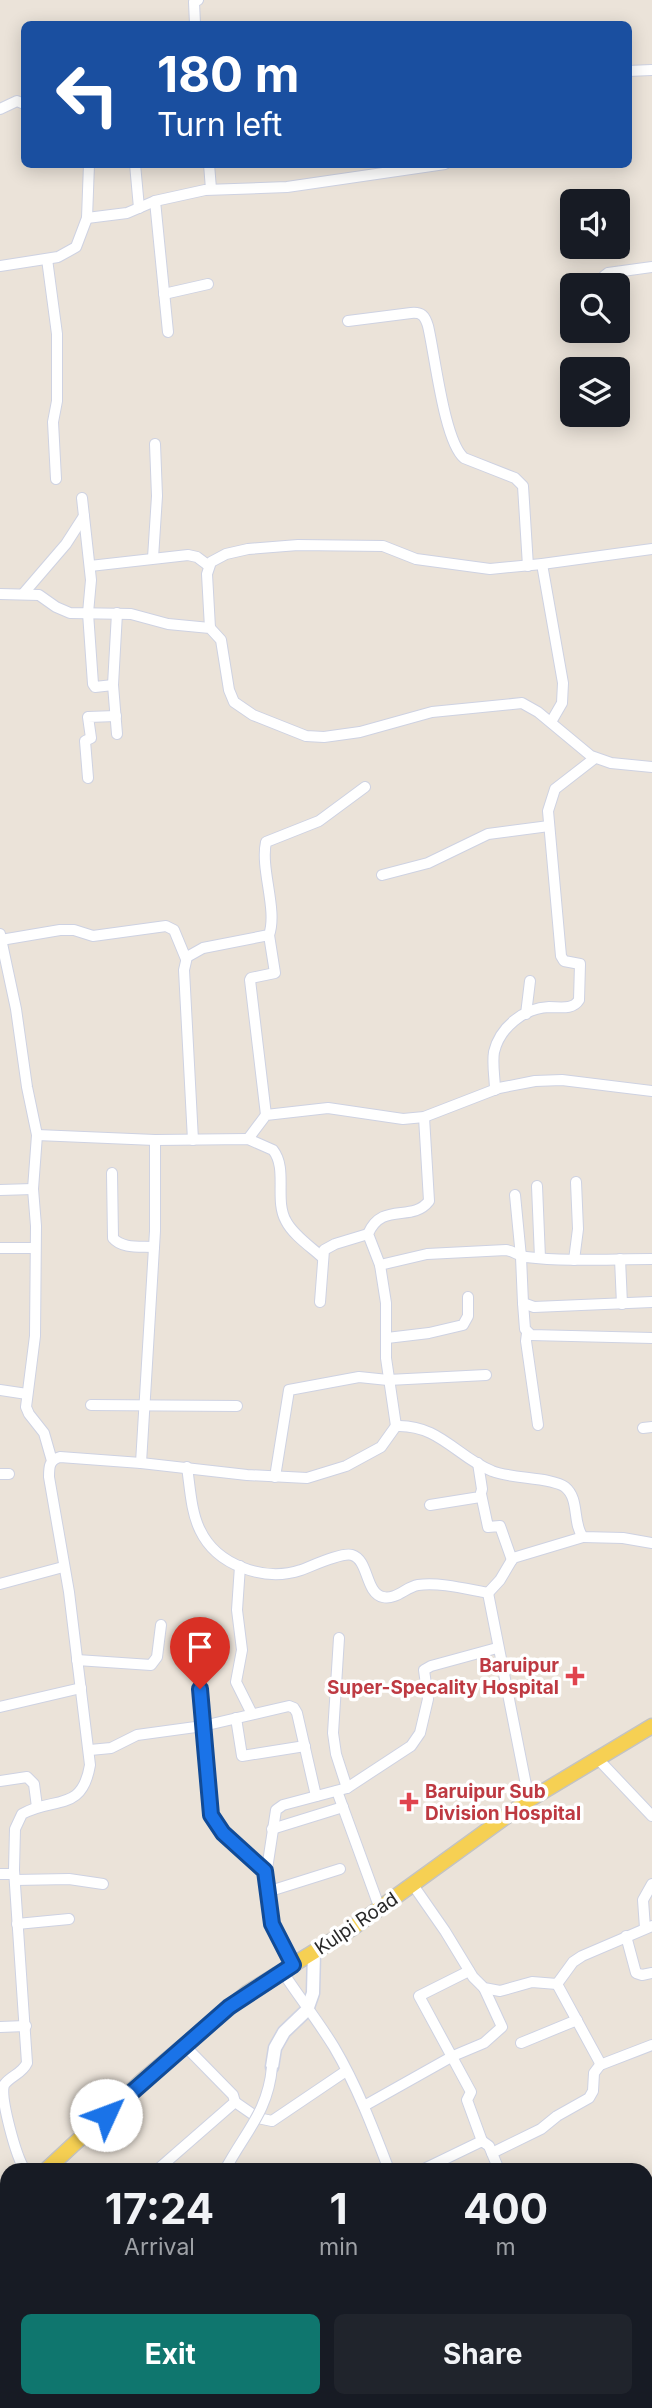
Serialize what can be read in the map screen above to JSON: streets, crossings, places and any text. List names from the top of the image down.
{
  "streets": {
    "main road": ["Kulpi Road"]
  },
  "places": {
    "health": ["Baruipur Super-Specality Hospital", "Baruipur Sub Division Hospital"]
  },
  "page": {
    "turn": ["180 m", "Turn left"],
    "eta": [
      "17:24",
      "Arrival",
      "1",
      "min",
      "400",
      "m"
    ],
    "buttons": ["Exit", "Share"]
  }
}
